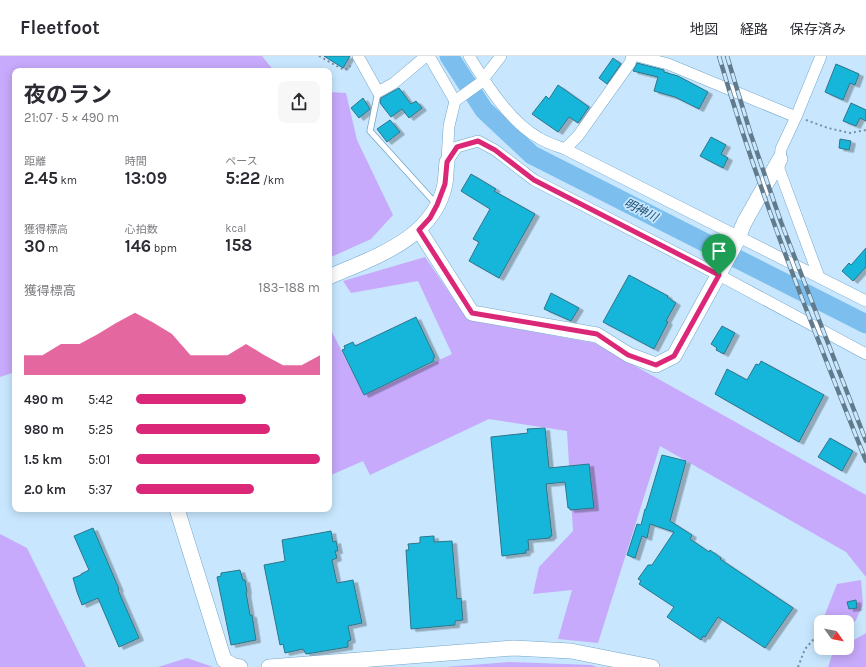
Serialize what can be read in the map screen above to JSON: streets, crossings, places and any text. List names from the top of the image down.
{
  "water": ["明神川"],
  "north": "bottom right",
  "page": {
    "header": "Fleetfoot",
    "nav": ["地図", "経路", "保存済み"],
    "heading": ["夜のラン", "21:07 · 5 × 490 m"],
    "stats": [
      ["距離", "2.45 km"],
      ["時間", "13:09"],
      ["ペース", "5:22 /km"],
      ["獲得標高", "30 m"],
      ["心拍数", "146 bpm"],
      ["kcal", "158"]
    ],
    "chart": ["獲得標高", "183–188 m"],
    "list": [
      {
        "name": "490 m",
        "note": "5:42"
      },
      {
        "name": "980 m",
        "note": "5:25"
      },
      {
        "name": "1.5 km",
        "note": "5:01"
      },
      {
        "name": "2.0 km",
        "note": "5:37"
      }
    ]
  }
}
